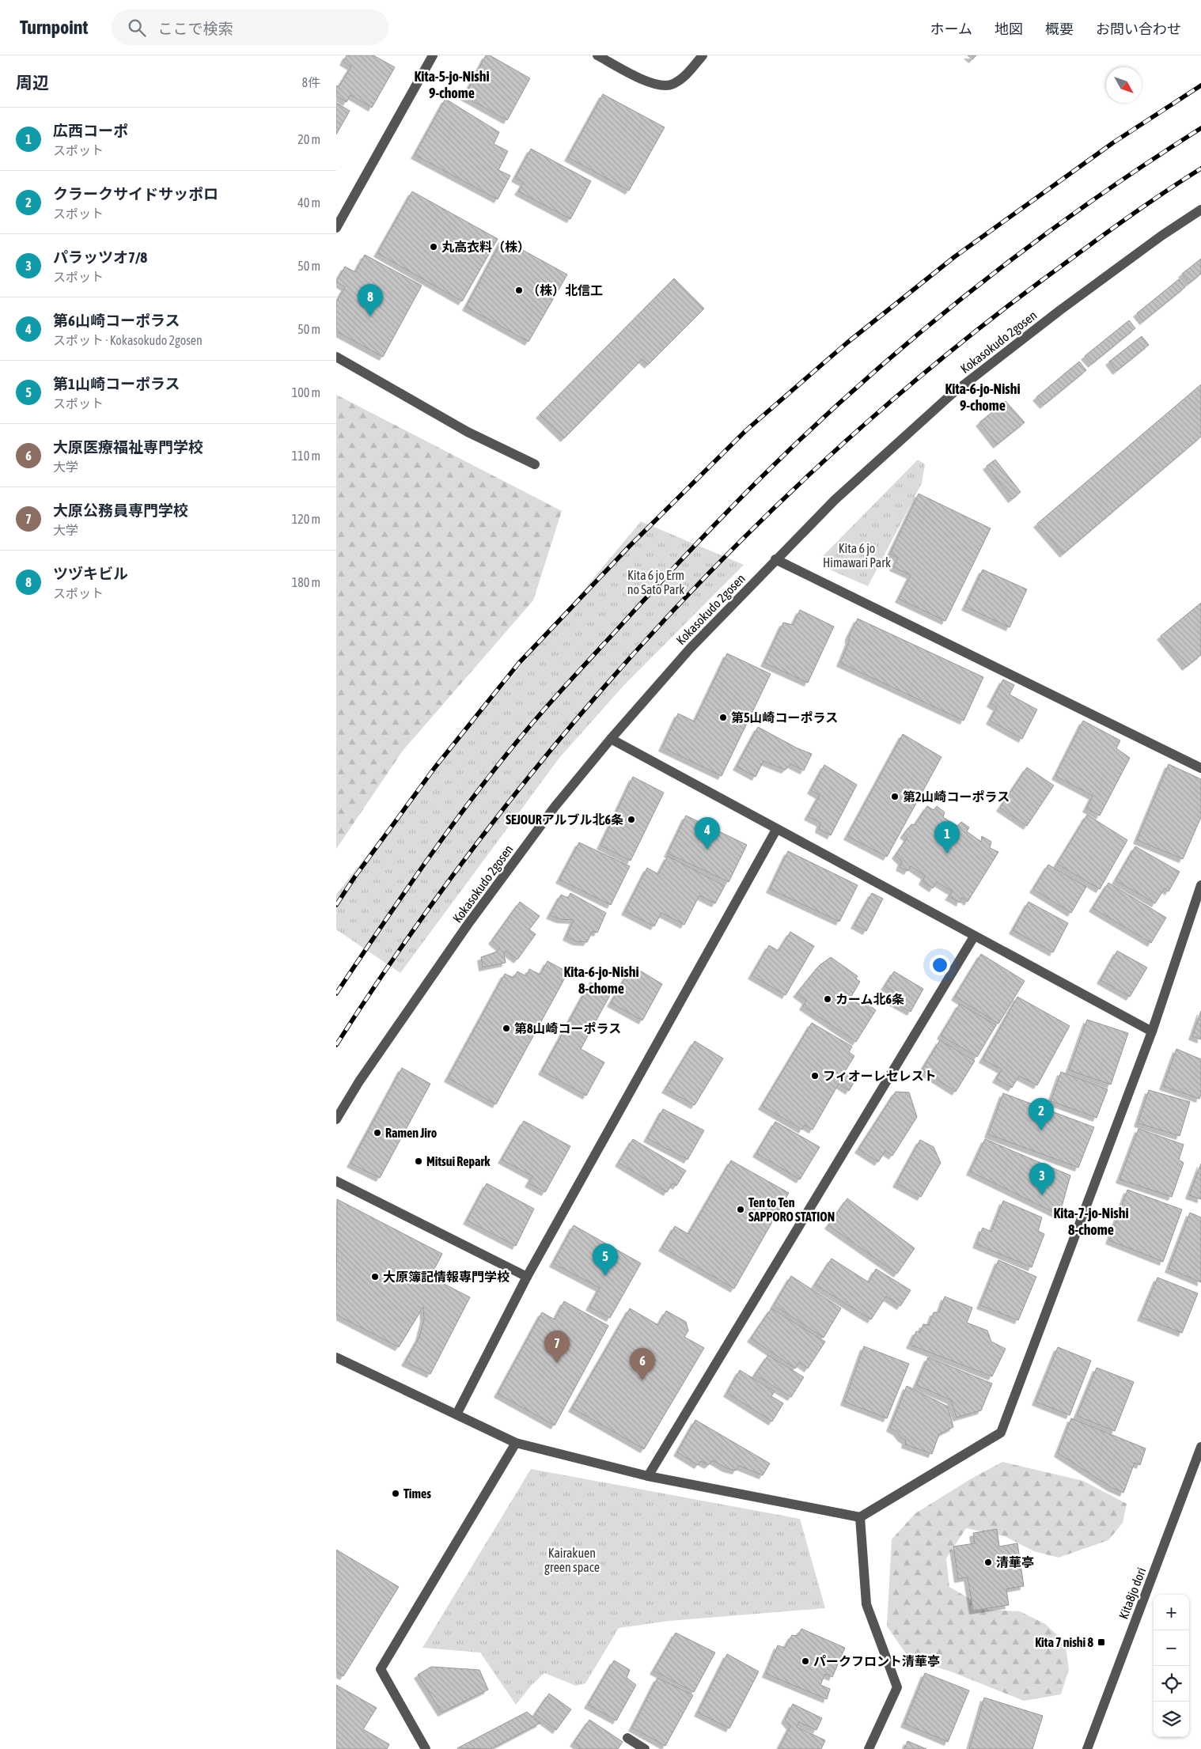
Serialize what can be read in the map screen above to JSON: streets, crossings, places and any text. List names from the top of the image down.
{
  "streets": {
    "street": ["Kokasokudo 2gosen", "Kita8jo dori"]
  },
  "districts": [
    "Kita-5-jo-Nishi 9-chome",
    "Kita-6-jo-Nishi 9-chome",
    "Kita-6-jo-Nishi 8-chome",
    "Kita-7-jo-Nishi 8-chome"
  ],
  "parks": ["Kita 6 jo Himawari Park", "Kita 6 jo Erm no Sato Park", "Kairakuen green space"],
  "places": {
    "other": [
      "丸高衣料（株）",
      "（株）北信工",
      "第5山崎コーポラス",
      "第2山崎コーポラス",
      "SEJOURアルブル北6条",
      "カーム北6条",
      "第8山崎コーポラス",
      "フィオーレセレスト",
      "Ramen Jiro",
      "Mitsui Repark",
      "Ten to Ten SAPPORO STATION",
      "大原簿記情報専門学校",
      "Times",
      "清華亭",
      "パークフロント清華亭"
    ],
    "transit": ["Kita 7 nishi 8"]
  },
  "north": "bottom right",
  "page": {
    "header": "Turnpoint",
    "search": "ここで検索",
    "nav": [
      "ホーム",
      "地図",
      "概要",
      "お問い合わせ"
    ],
    "heading": ["周辺", "8件"],
    "list": [
      {
        "mark": "1",
        "name": "広西コーポ",
        "note": "スポット",
        "value": "20 m"
      },
      {
        "mark": "2",
        "name": "クラークサイドサッポロ",
        "note": "スポット",
        "value": "40 m"
      },
      {
        "mark": "3",
        "name": "パラッツオ7/8",
        "note": "スポット",
        "value": "50 m"
      },
      {
        "mark": "4",
        "name": "第6山崎コーポラス",
        "note": "スポット · Kokasokudo 2gosen",
        "value": "50 m"
      },
      {
        "mark": "5",
        "name": "第1山崎コーポラス",
        "note": "スポット",
        "value": "100 m"
      },
      {
        "mark": "6",
        "name": "大原医療福祉専門学校",
        "note": "大学",
        "value": "110 m"
      },
      {
        "mark": "7",
        "name": "大原公務員専門学校",
        "note": "大学",
        "value": "120 m"
      },
      {
        "mark": "8",
        "name": "ツヅキビル",
        "note": "スポット",
        "value": "180 m"
      }
    ],
    "pins": [
      "8",
      "4",
      "1",
      "2",
      "3",
      "5",
      "7",
      "6"
    ],
    "map_buttons": ["+", "−"]
  }
}
